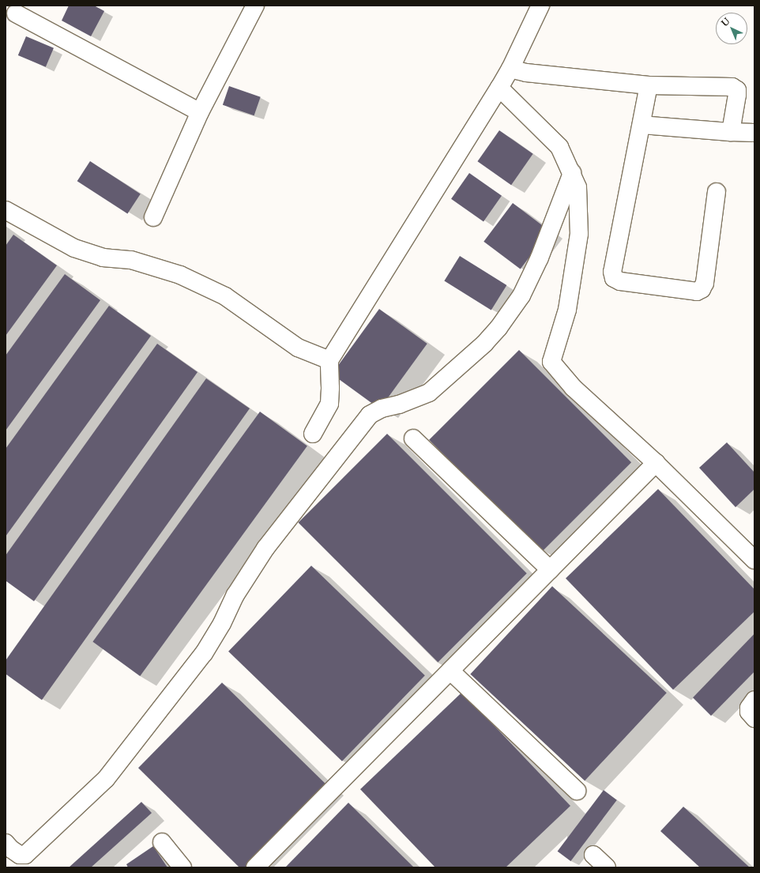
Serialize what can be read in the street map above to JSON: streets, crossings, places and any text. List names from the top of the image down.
{
  "north": "top left"
}
